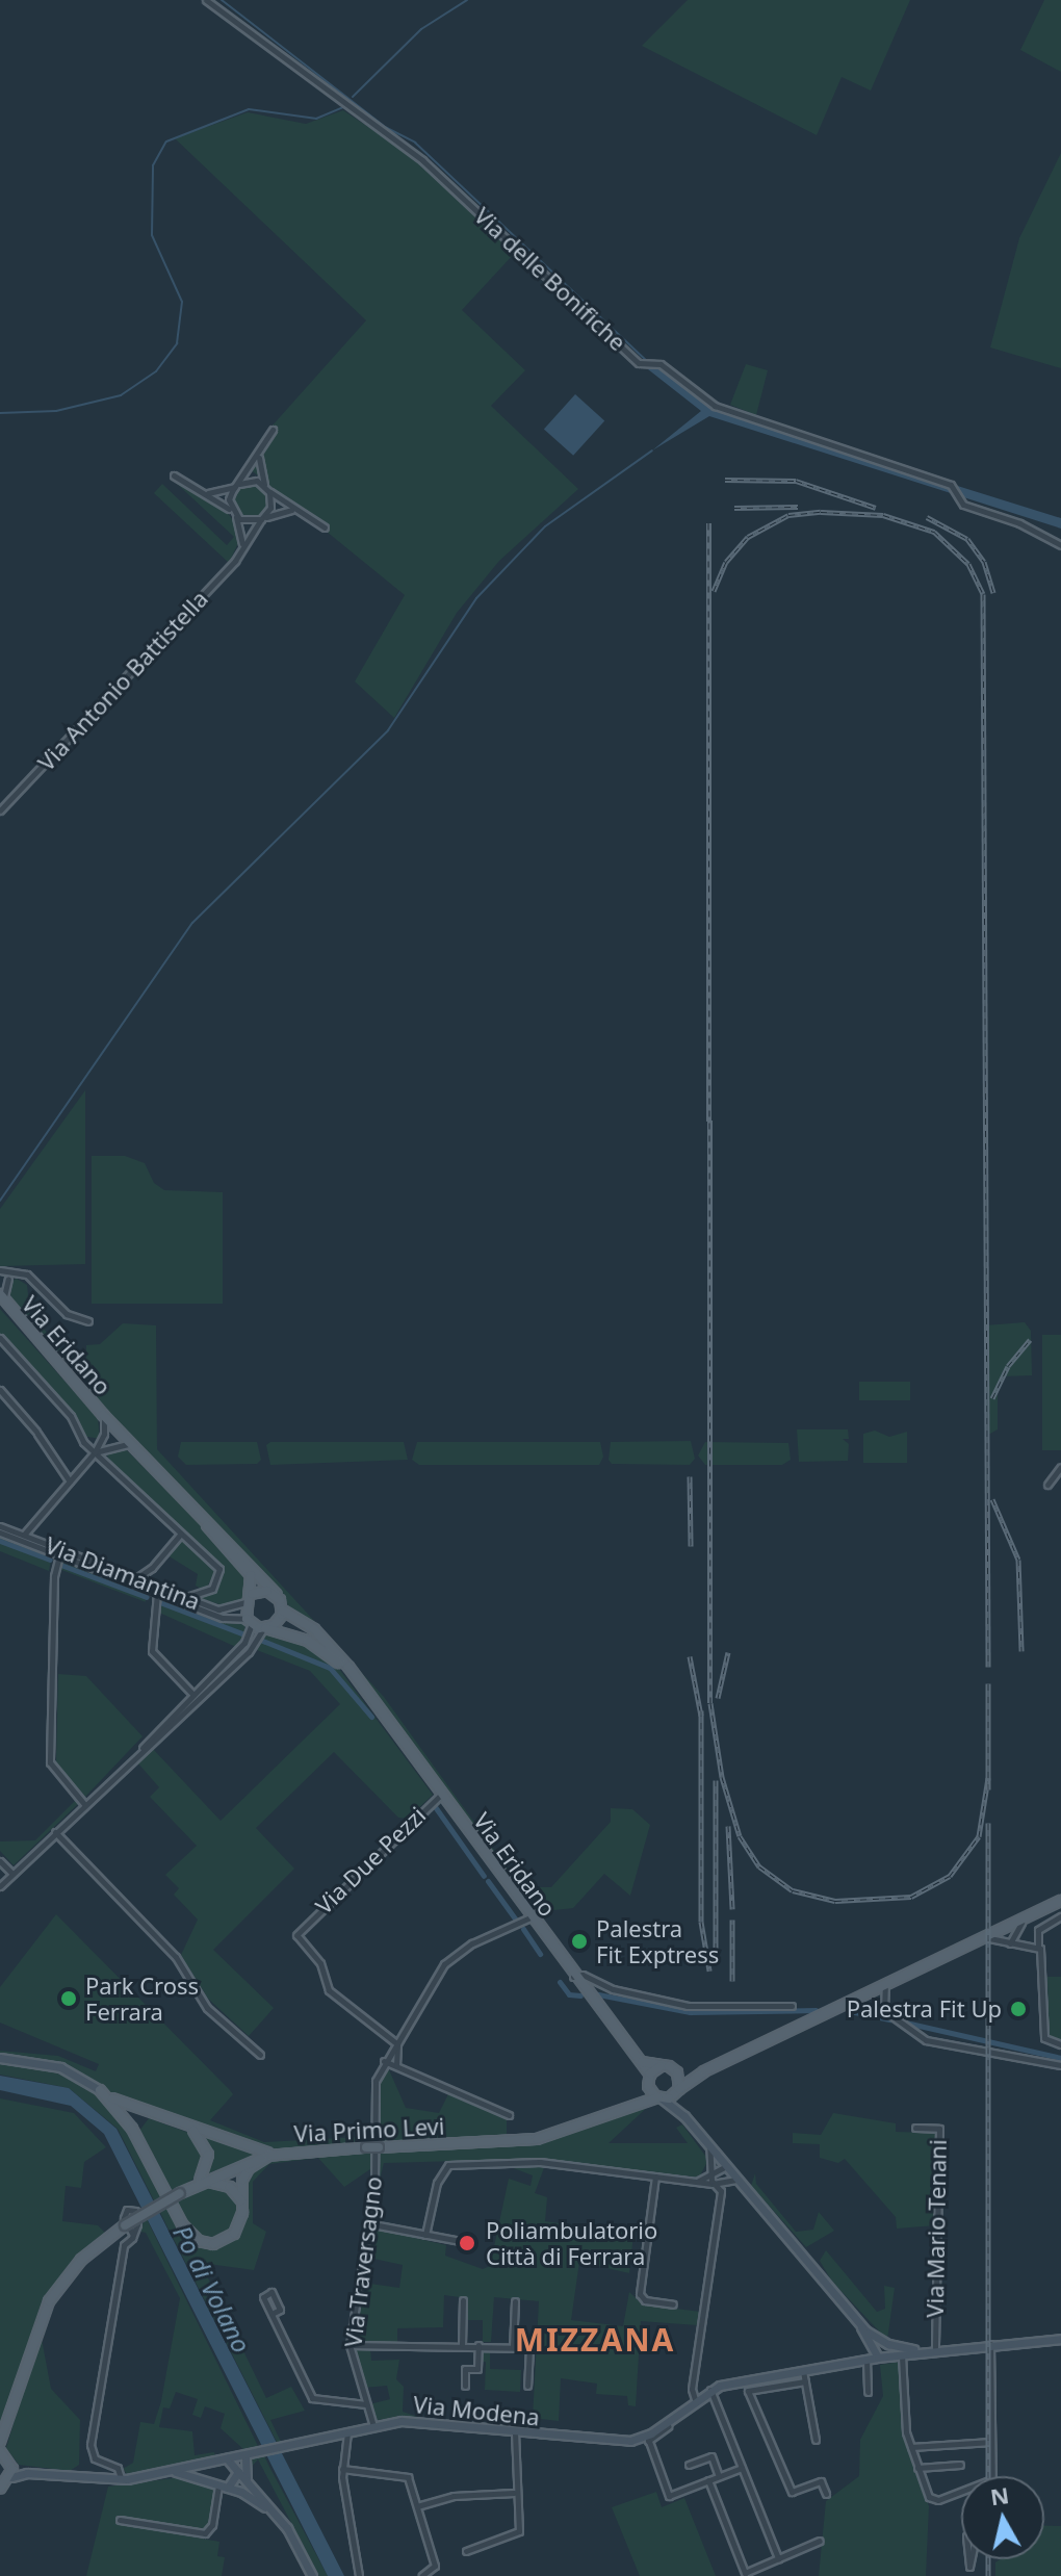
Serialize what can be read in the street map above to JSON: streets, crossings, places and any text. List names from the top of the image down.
{
  "streets": {
    "main road": ["Via Eridano", "Via Primo Levi", "Via Modena"],
    "street": [
      "Via delle Bonifiche",
      "Via Antonio Battistella",
      "Via Diamantina",
      "Via Due Pezzi",
      "Via Mario Tenani",
      "Via Traversagno"
    ]
  },
  "crossings": [
    ["Via Eridano", "Via Diamantina"],
    ["Via Eridano", "Via Due Pezzi"],
    ["Via Eridano", "Via Primo Levi"],
    ["Via Eridano", "Via Mario Tenani"],
    ["Via Eridano", "Via Traversagno"],
    ["Via Eridano", "Via Modena"],
    ["Via Due Pezzi", "Via Traversagno"],
    ["Via Mario Tenani", "Via Modena"],
    ["Via Traversagno", "Via Modena"]
  ],
  "districts": ["MIZZANA"],
  "water": ["Po di Volano"],
  "places": [
    "Palestra Fit Exptress",
    "Park Cross Ferrara",
    "Palestra Fit Up",
    "Poliambulatorio Città di Ferrara"
  ],
  "north": "top"
}
